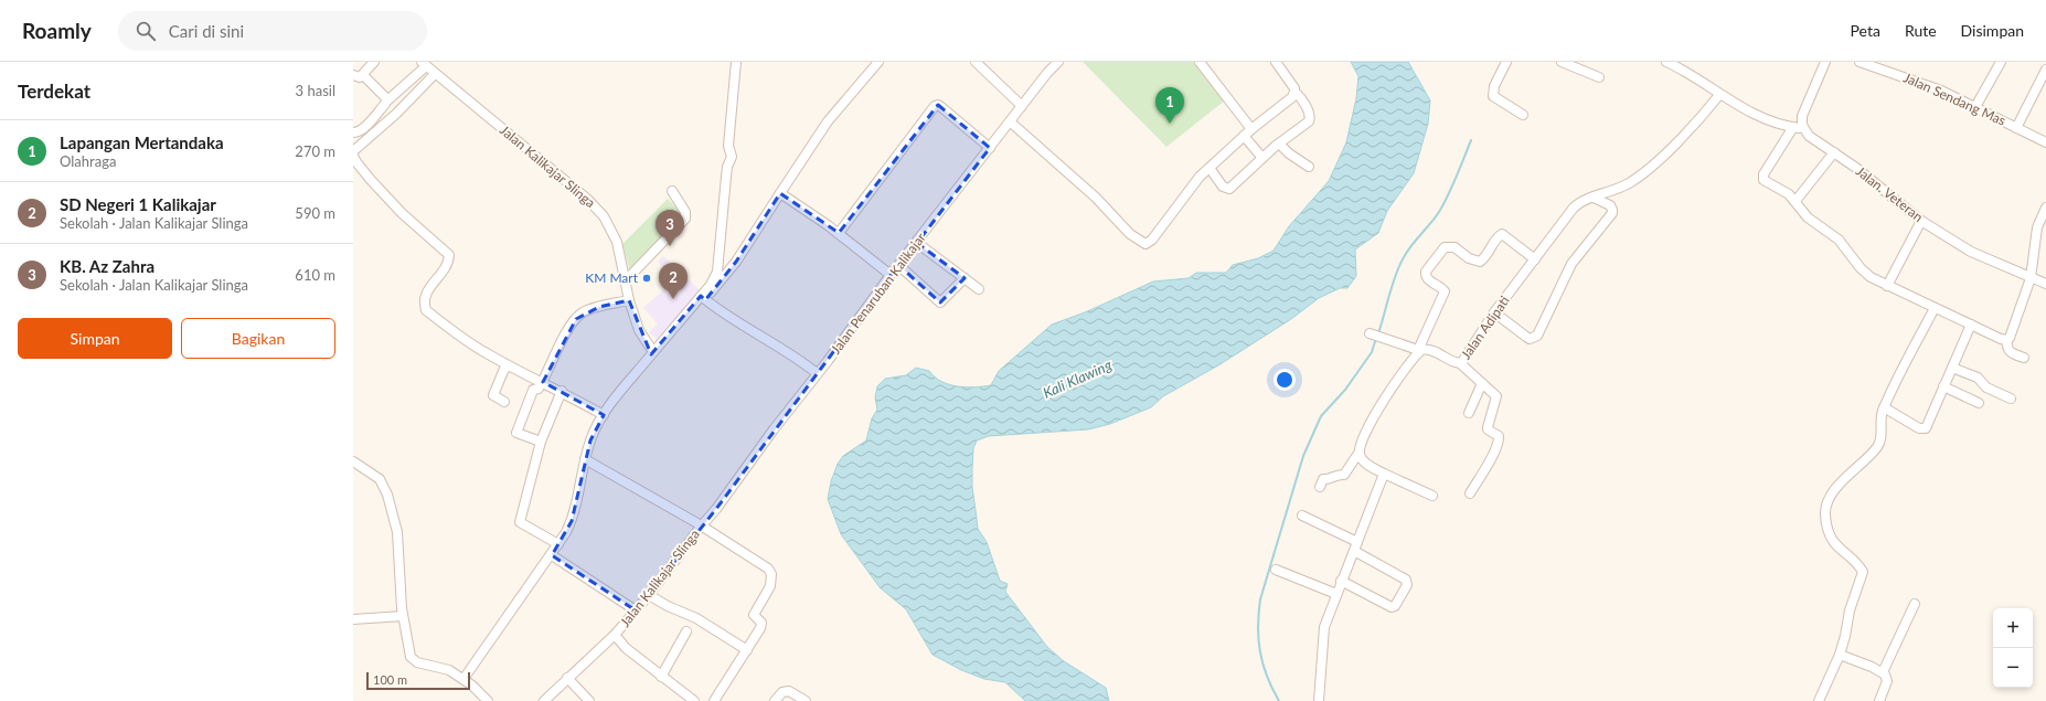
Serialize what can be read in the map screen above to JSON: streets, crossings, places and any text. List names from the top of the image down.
{
  "streets": {
    "street": [
      "Jalan Sendang Mas",
      "Jalan Kalikajar Slinga",
      "Jalan. Veteran",
      "Jalan Penaruban Kalikajar",
      "Jalan Adipati"
    ]
  },
  "crossings": [
    ["Jalan Kalikajar Slinga", "Jalan Penaruban Kalikajar"]
  ],
  "water": ["Kali Klawing"],
  "places": ["KM Mart"],
  "scale_bar": "100 m",
  "page": {
    "header": "Roamly",
    "search": "Cari di sini",
    "nav": ["Peta", "Rute", "Disimpan"],
    "heading": ["Terdekat", "3 hasil"],
    "pins": ["1", "3", "2"],
    "list": [
      {
        "mark": "1",
        "name": "Lapangan Mertandaka",
        "note": "Olahraga",
        "value": "270 m"
      },
      {
        "mark": "2",
        "name": "SD Negeri 1 Kalikajar",
        "note": "Sekolah · Jalan Kalikajar Slinga",
        "value": "590 m"
      },
      {
        "mark": "3",
        "name": "KB. Az Zahra",
        "note": "Sekolah · Jalan Kalikajar Slinga",
        "value": "610 m"
      }
    ],
    "buttons": ["Simpan", "Bagikan"],
    "map_buttons": ["+", "−"],
    "scale": "100 m"
  }
}
